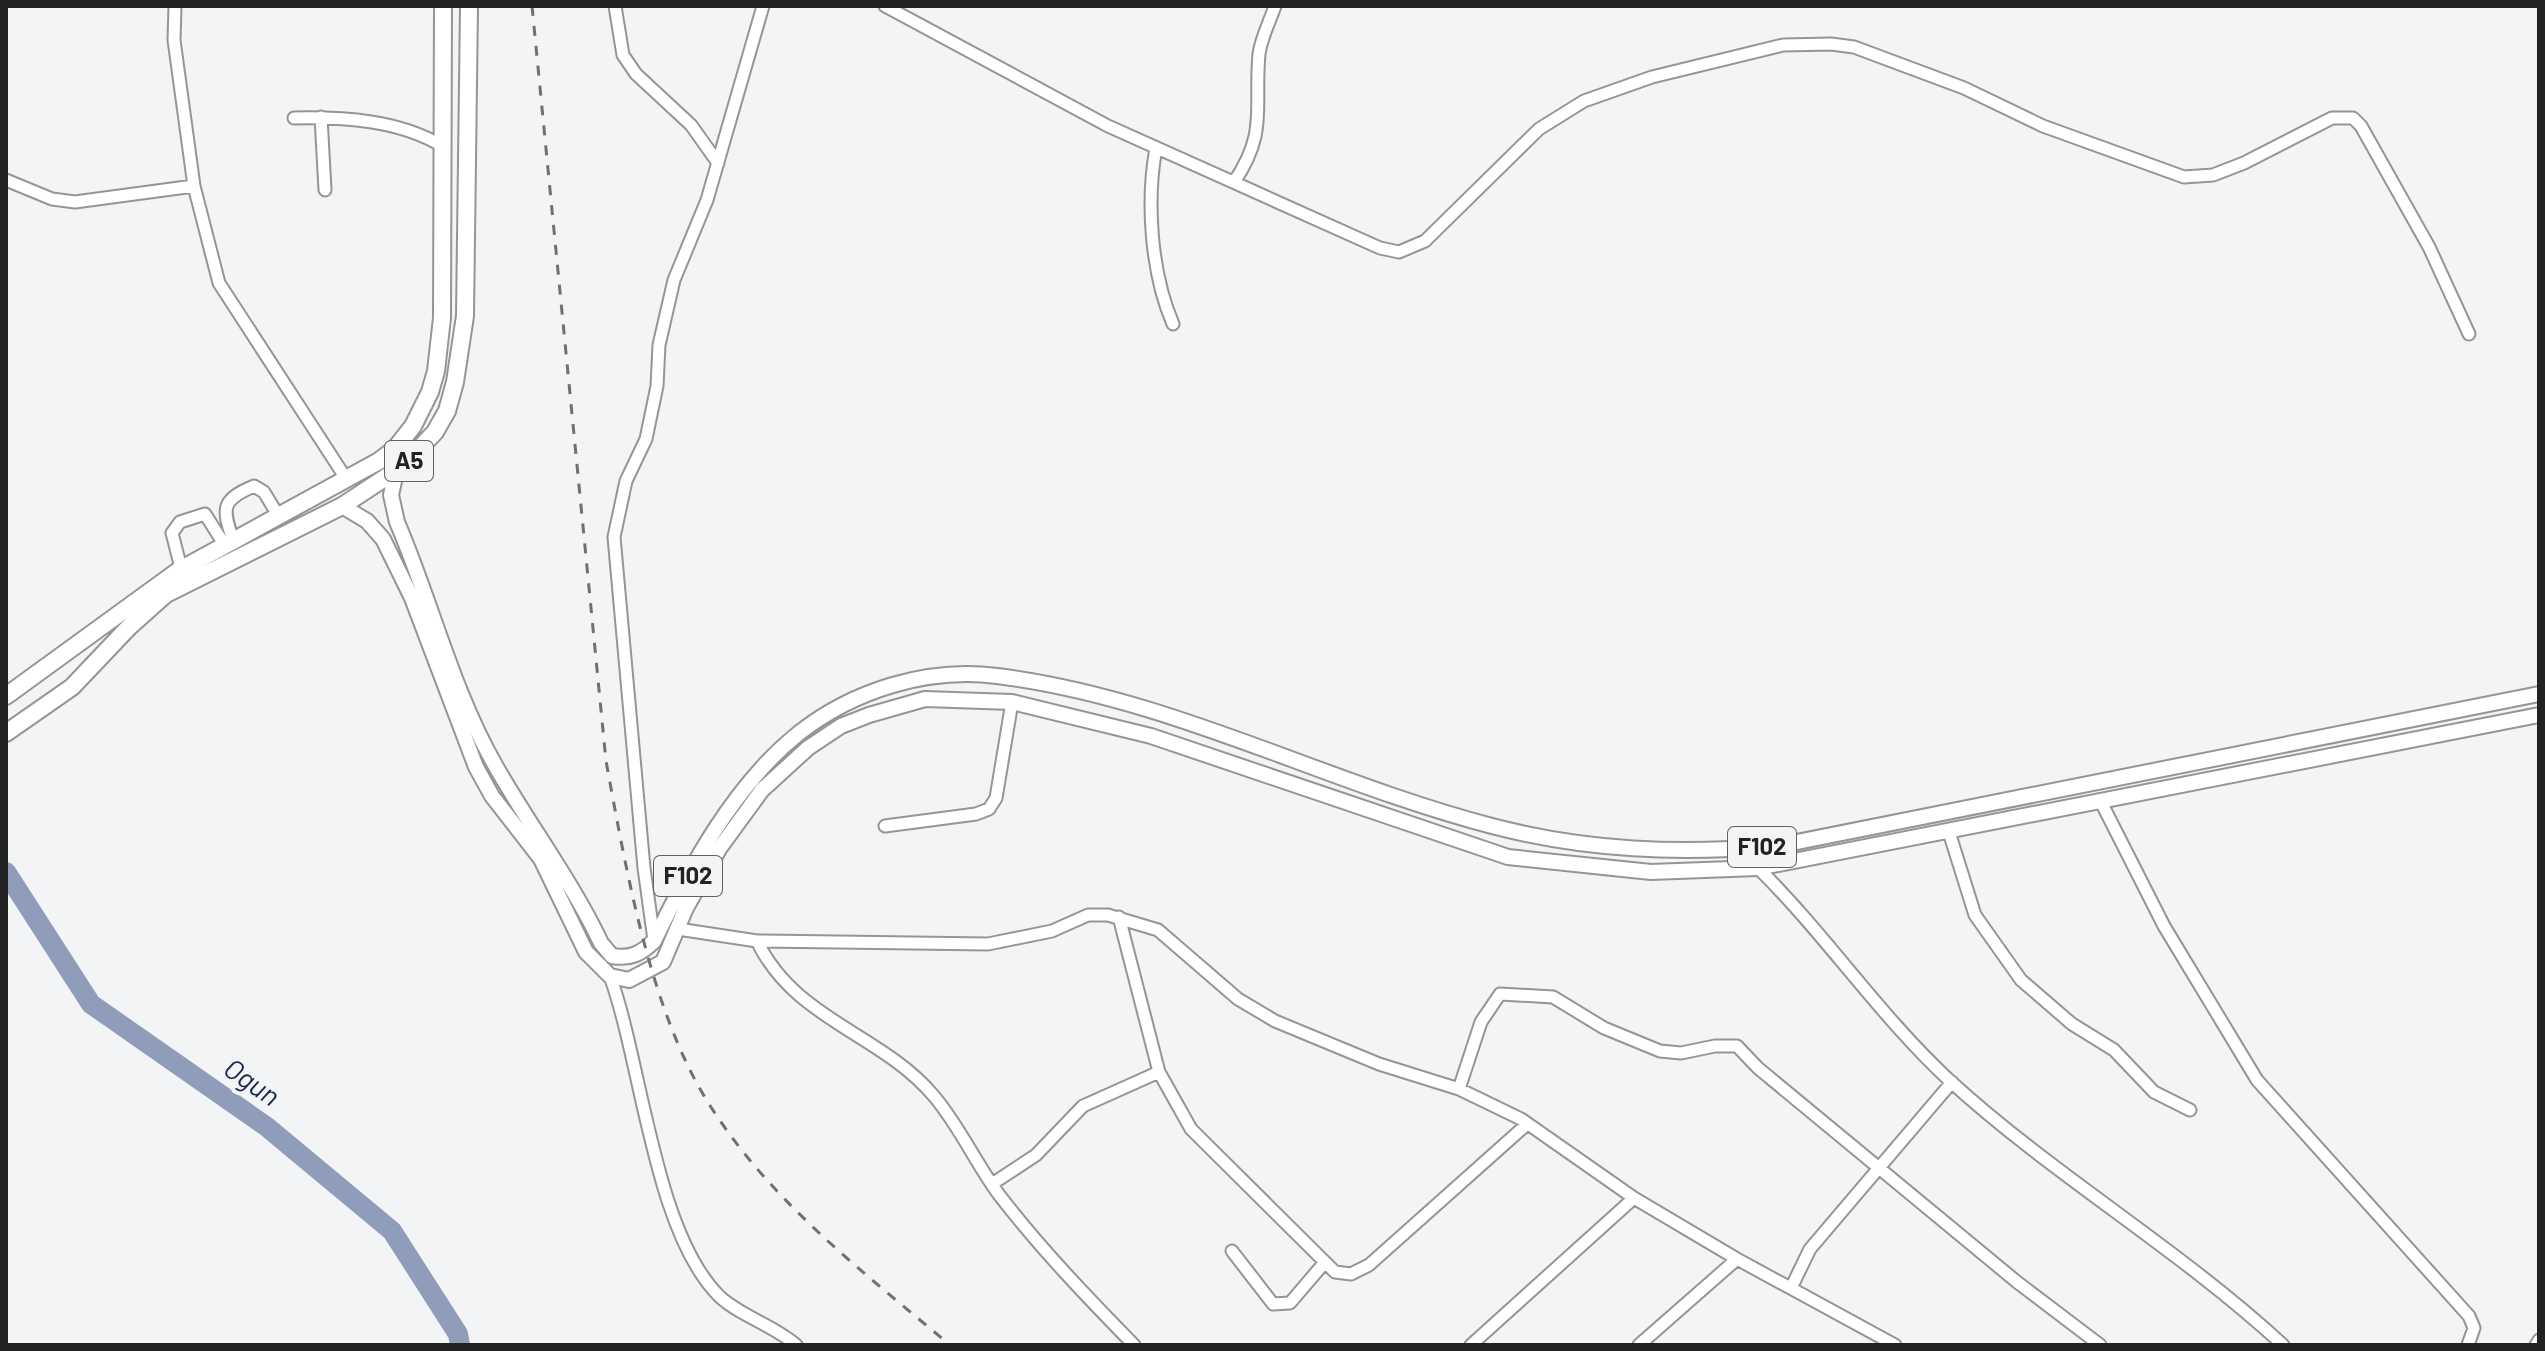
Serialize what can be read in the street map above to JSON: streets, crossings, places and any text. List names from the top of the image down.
{
  "streets": {
    "highway": ["A5"],
    "main road": ["F102"]
  },
  "water": ["Ogun"]
}
